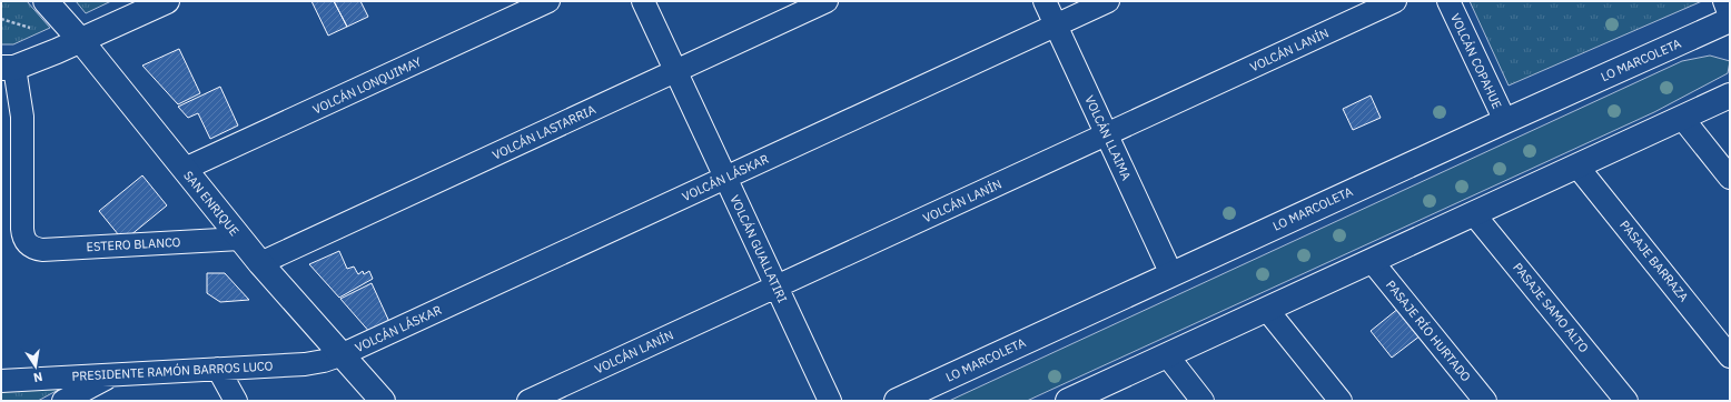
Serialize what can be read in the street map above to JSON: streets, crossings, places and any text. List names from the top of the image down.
{
  "streets": {
    "street": [
      "VOLCÁN LANÍN",
      "LO MARCOLETA",
      "VOLCÁN COPAHUE",
      "VOLCÁN LONQUIMAY",
      "VOLCÁN LASTARRIA",
      "VOLCÁN LLAIMA",
      "VOLCÁN LÁSKAR",
      "SAN ENRIQUE",
      "ESTERO BLANCO",
      "VOLCÁN GUALLATIRI",
      "PASAJE BARRAZA",
      "PASAJE SAMO ALTO",
      "PASAJE RÍO HURTADO",
      "PRESIDENTE RAMÓN BARROS LUCO"
    ]
  },
  "crossings": [
    ["VOLCÁN LANÍN", "VOLCÁN LLAIMA"],
    ["VOLCÁN LANÍN", "VOLCÁN GUALLATIRI"],
    ["LO MARCOLETA", "VOLCÁN COPAHUE"],
    ["LO MARCOLETA", "VOLCÁN LLAIMA"],
    ["VOLCÁN LONQUIMAY", "SAN ENRIQUE"],
    ["VOLCÁN LASTARRIA", "SAN ENRIQUE"],
    ["VOLCÁN LASTARRIA", "VOLCÁN GUALLATIRI"],
    ["VOLCÁN LLAIMA", "VOLCÁN LÁSKAR"],
    ["VOLCÁN LÁSKAR", "SAN ENRIQUE"],
    ["VOLCÁN LÁSKAR", "VOLCÁN GUALLATIRI"],
    ["VOLCÁN LÁSKAR", "PRESIDENTE RAMÓN BARROS LUCO"],
    ["SAN ENRIQUE", "ESTERO BLANCO"],
    ["SAN ENRIQUE", "PRESIDENTE RAMÓN BARROS LUCO"]
  ],
  "north": "bottom"
}
